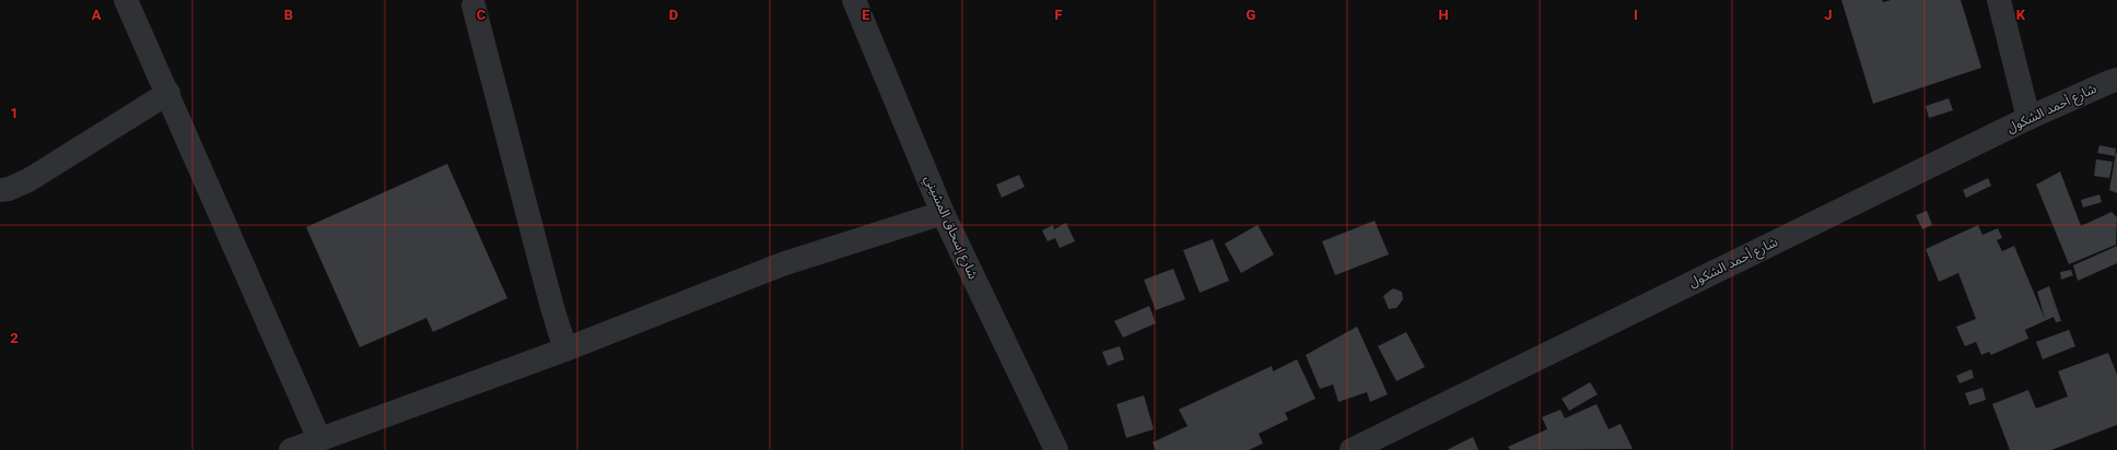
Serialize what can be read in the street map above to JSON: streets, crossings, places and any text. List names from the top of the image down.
{
  "streets": {
    "street": ["شارع أحمد الشكول", "شارع إسحاق المشيني"]
  },
  "grid": {
    "columns": [
      "A",
      "B",
      "C",
      "D",
      "E",
      "F",
      "G",
      "H",
      "I",
      "J",
      "K"
    ],
    "rows": ["1", "2"]
  }
}
